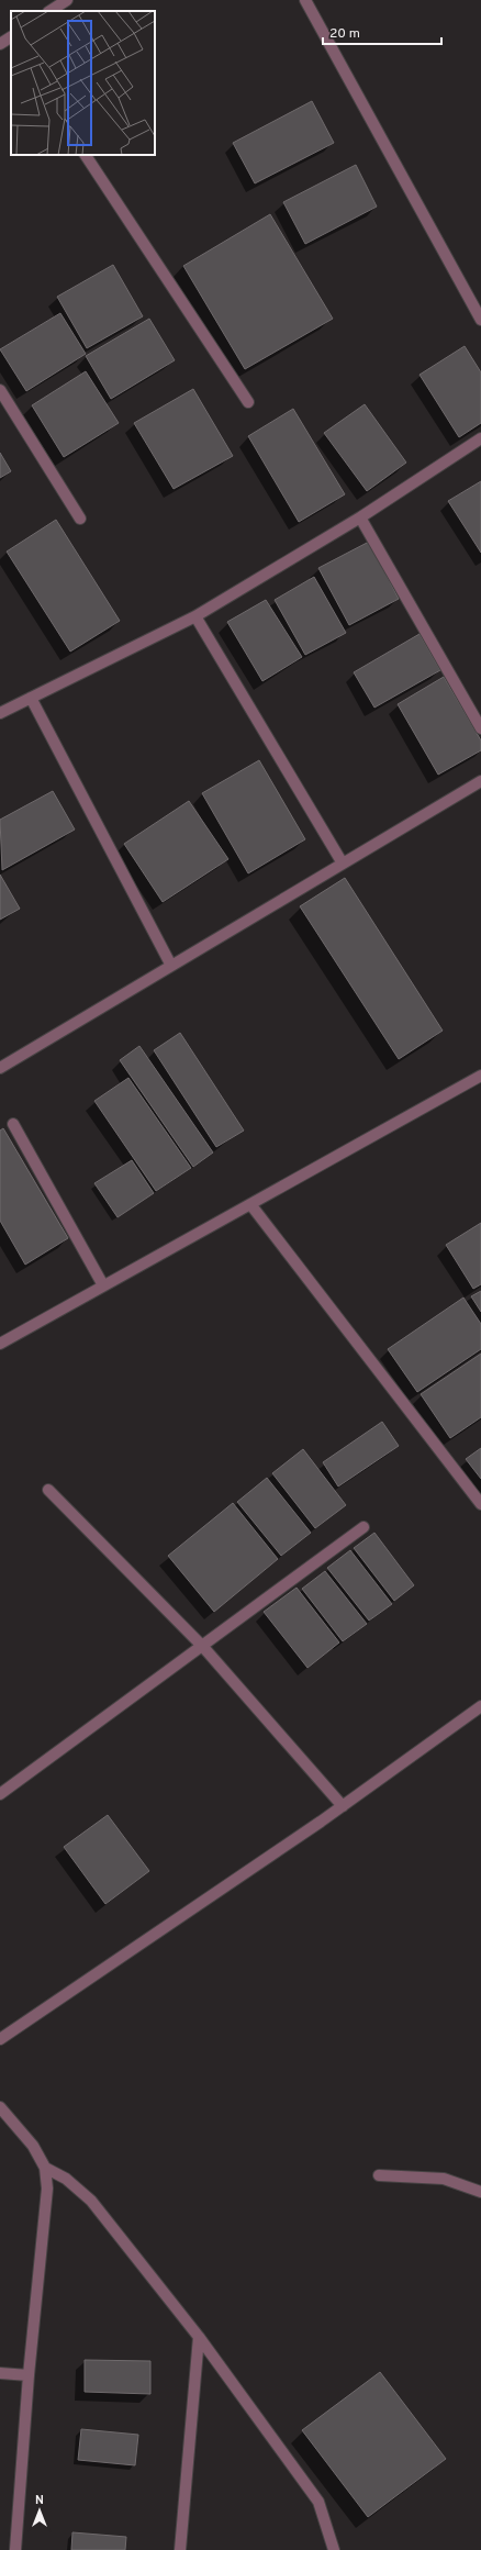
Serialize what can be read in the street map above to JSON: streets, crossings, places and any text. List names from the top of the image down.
{
  "scale_bar": "20 m",
  "north": "top"
}
